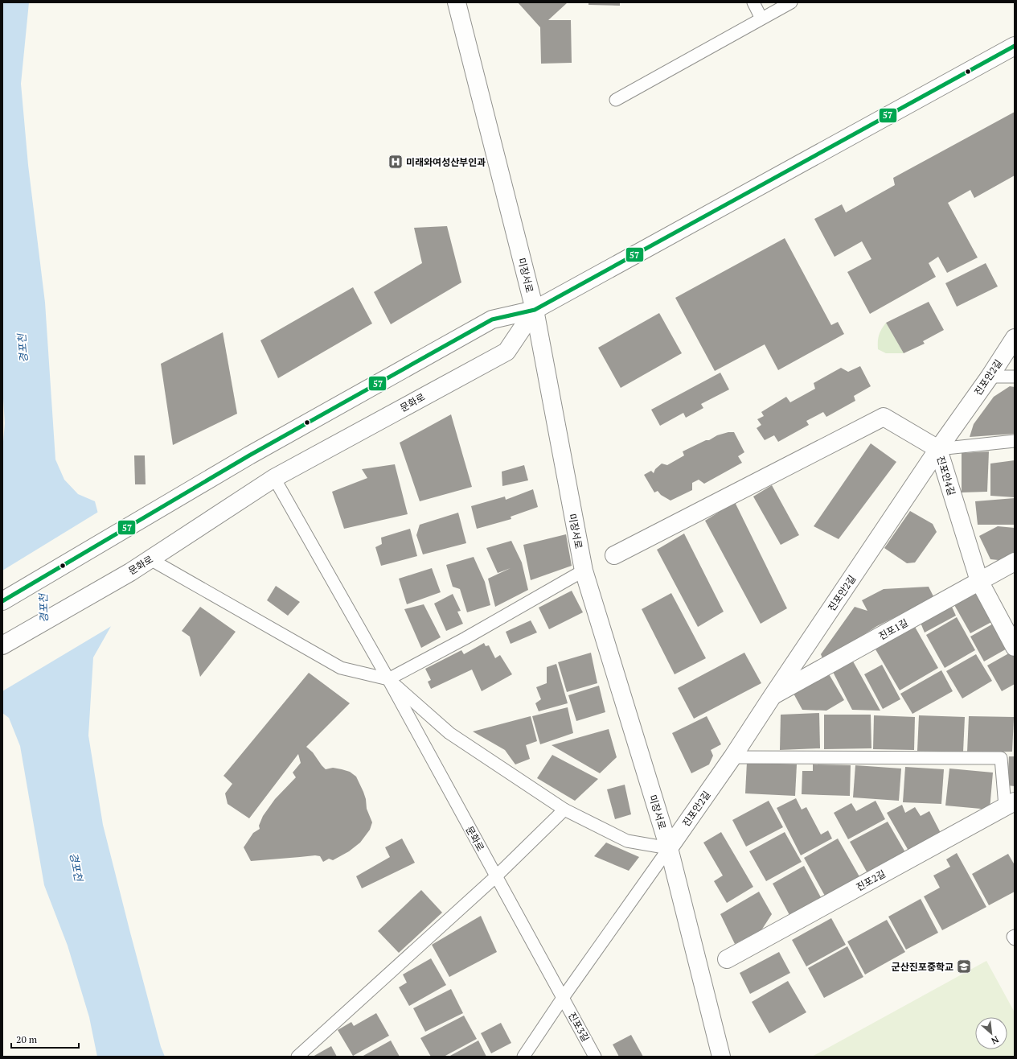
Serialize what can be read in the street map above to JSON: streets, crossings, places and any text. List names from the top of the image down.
{
  "streets": {
    "street": [
      "미장서로",
      "진포안2길",
      "문화로",
      "진포안4길",
      "진포1길",
      "진포2길"
    ],
    "lane": ["진포3길"]
  },
  "crossings": [
    ["미장서로", "진포안2길"],
    ["미장서로", "문화로"],
    ["진포안2길", "진포안4길"],
    ["진포안2길", "진포1길"],
    ["문화로", "진포3길"],
    ["진포안4길", "진포1길"]
  ],
  "water": ["경포천"],
  "places": {
    "hospital": ["미래와여성산부인과"],
    "school or university": ["군산진포중학교"]
  },
  "lines": ["transit line 57"],
  "scale_bar": "20 m",
  "north": "bottom right"
}
